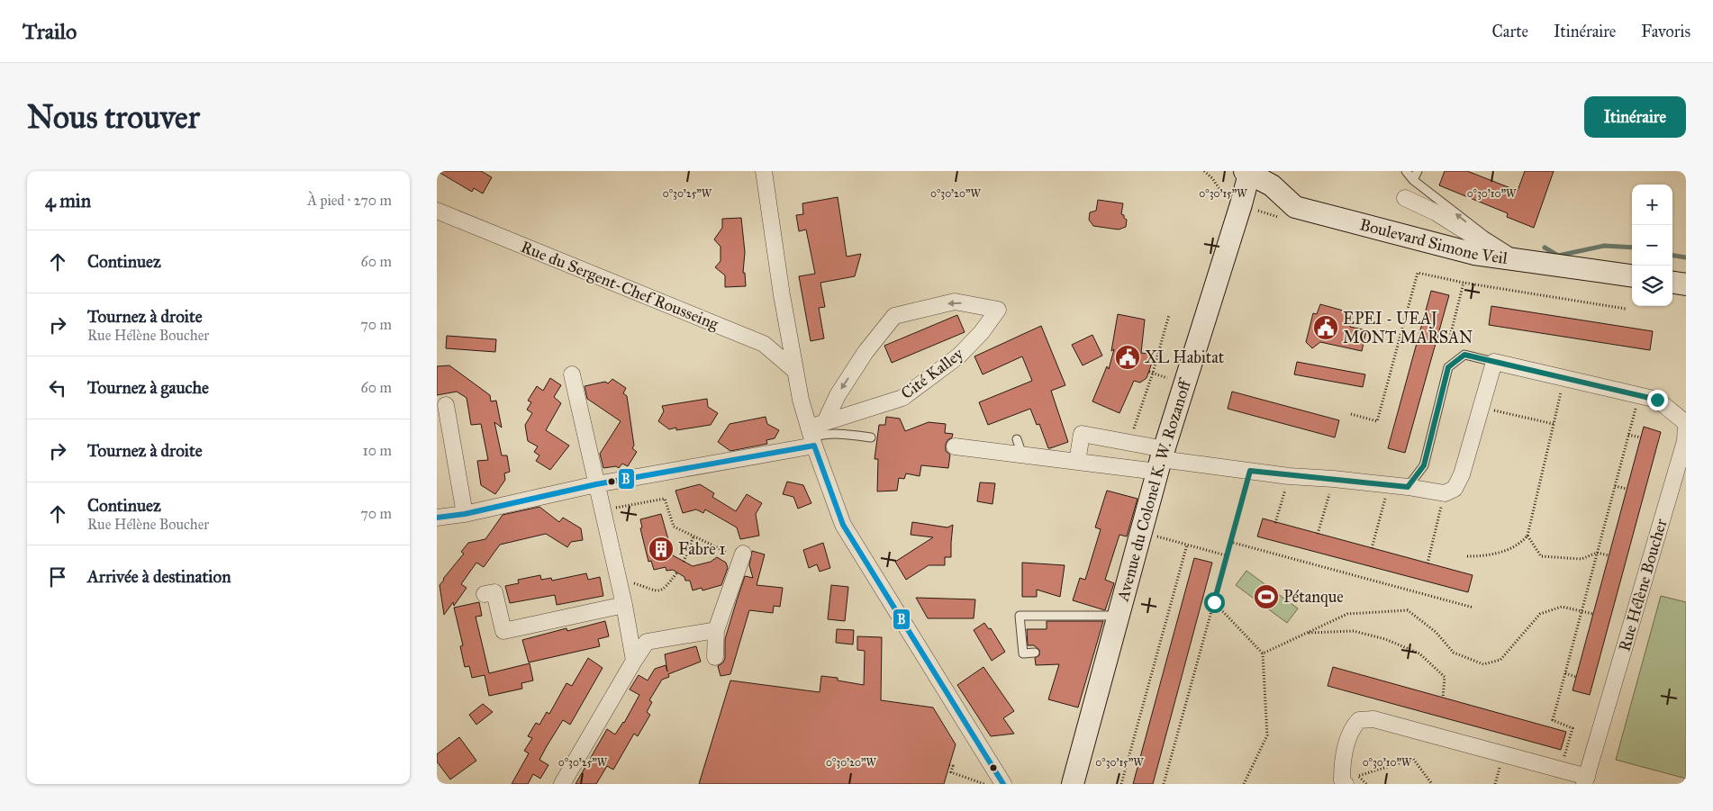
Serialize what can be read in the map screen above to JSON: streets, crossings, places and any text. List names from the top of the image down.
{
  "streets": {
    "street": [
      "Boulevard Simone Veil",
      "Rue du Sergent-Chef Rousseing",
      "Cité Kalley",
      "Avenue du Colonel K. W. Rozanoff",
      "Rue Hélène Boucher"
    ]
  },
  "crossings": [
    ["Boulevard Simone Veil", "Avenue du Colonel K. W. Rozanoff"]
  ],
  "places": {
    "public building": ["EPEI - UEAJ MONT MARSAN", "XL Habitat"],
    "building": ["Fabre 1"],
    "sports": ["Pétanque"]
  },
  "lines": ["transit line B"],
  "page": {
    "header": "Trailo",
    "nav": ["Carte", "Itinéraire", "Favoris"],
    "buttons": "Itinéraire",
    "title": "Nous trouver",
    "heading": ["4 min", "À pied · 270 m"],
    "map_buttons": ["+", "−"],
    "list": [
      ["Continuez", "60 m"],
      ["Tournez à droite", "Rue Hélène Boucher", "70 m"],
      ["Tournez à gauche", "60 m"],
      ["Tournez à droite", "10 m"],
      ["Continuez", "Rue Hélène Boucher", "70 m"],
      "Arrivée à destination"
    ]
  },
  "coordinates": [
    "0°30'10\"W",
    "0°30'25\"W",
    "0°30'20\"W",
    "0°30'15\"W"
  ]
}
